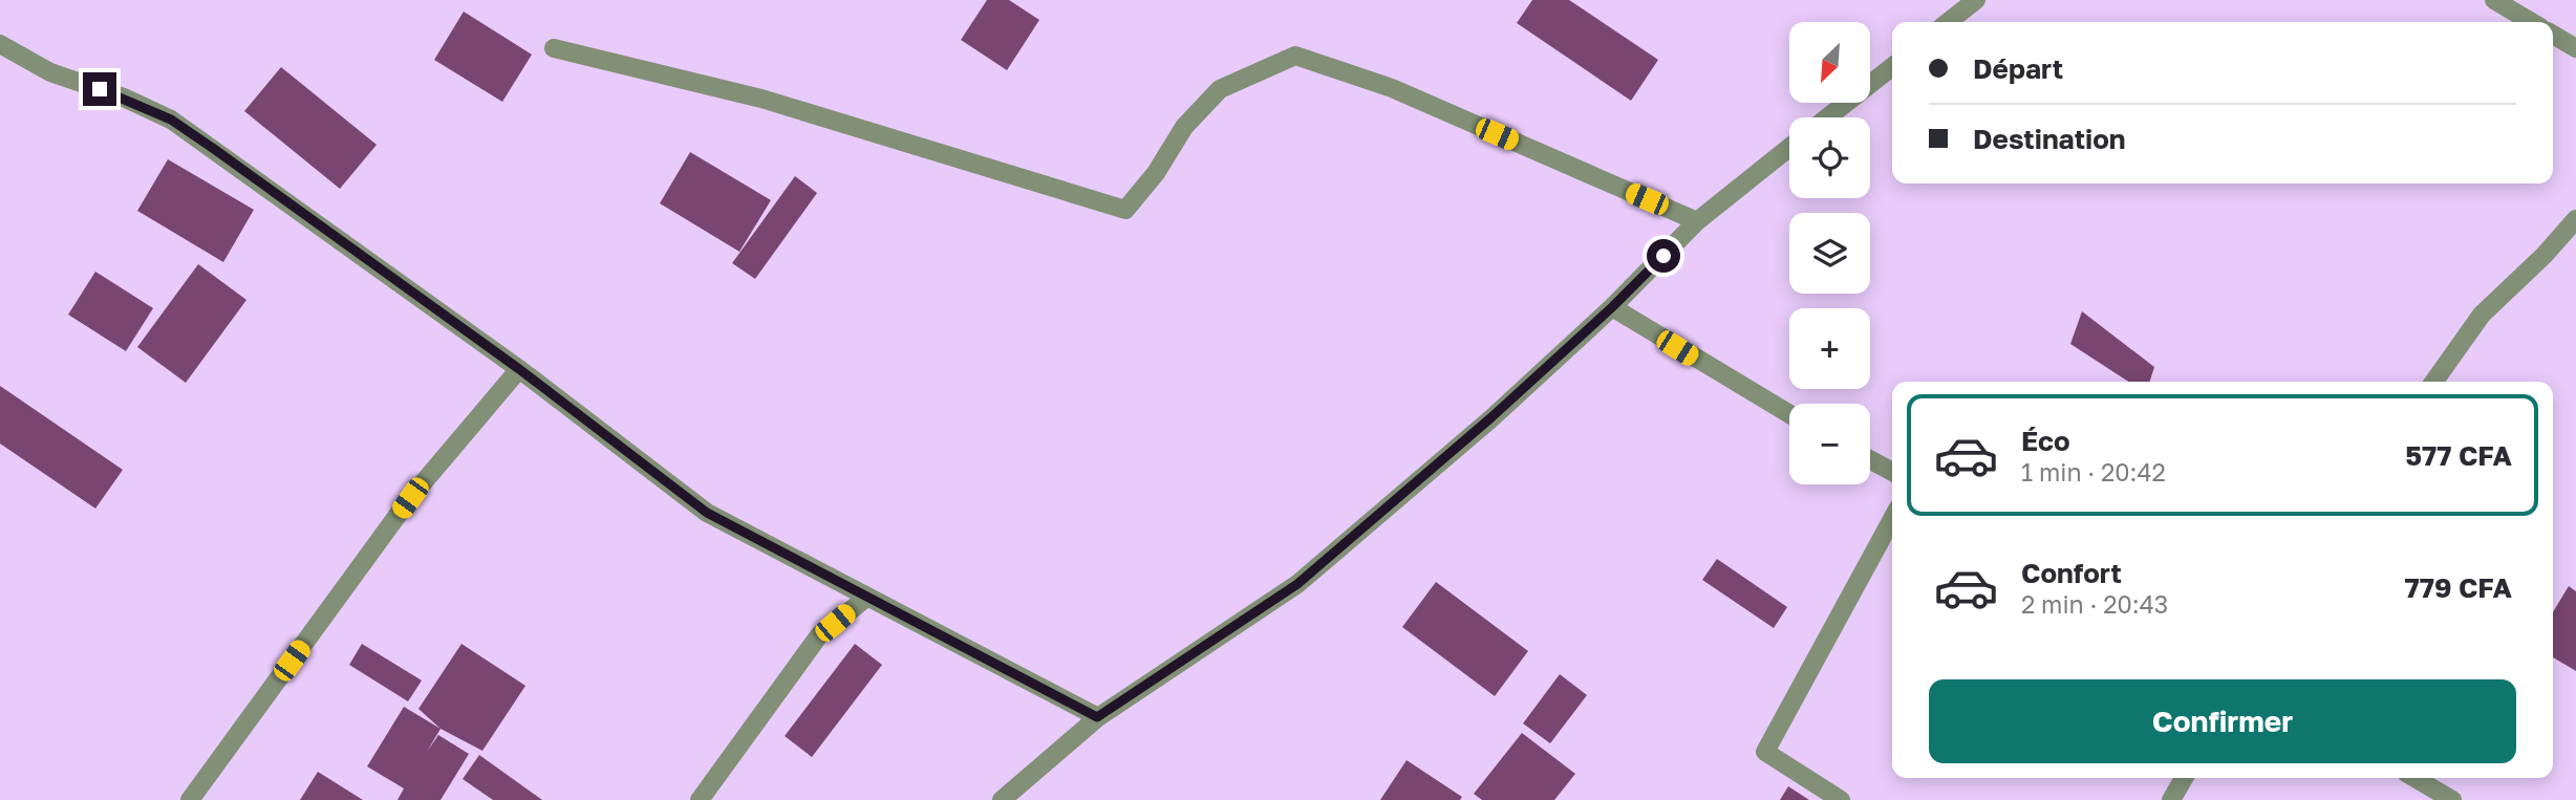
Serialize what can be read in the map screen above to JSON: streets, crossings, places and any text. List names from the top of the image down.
{
  "north": "bottom left",
  "page": {
    "map_buttons": ["+", "−"],
    "banner": ["Départ", "Destination"],
    "list": [
      {
        "name": "Éco",
        "note": "1 min · 20:42",
        "value": "577 CFA"
      },
      {
        "name": "Confort",
        "note": "2 min · 20:43",
        "value": "779 CFA"
      }
    ],
    "buttons": "Confirmer"
  }
}
